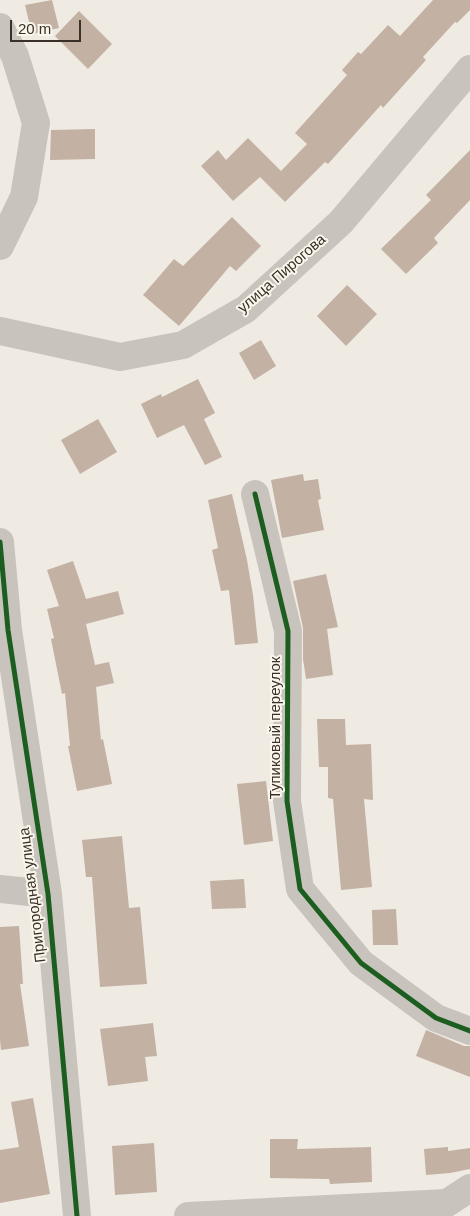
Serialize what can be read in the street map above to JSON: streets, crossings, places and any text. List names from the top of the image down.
{
  "streets": {
    "street": ["улица Пирогова", "Тупиковый переулок", "Пригородная улица"]
  },
  "scale_bar": "20 m"
}
